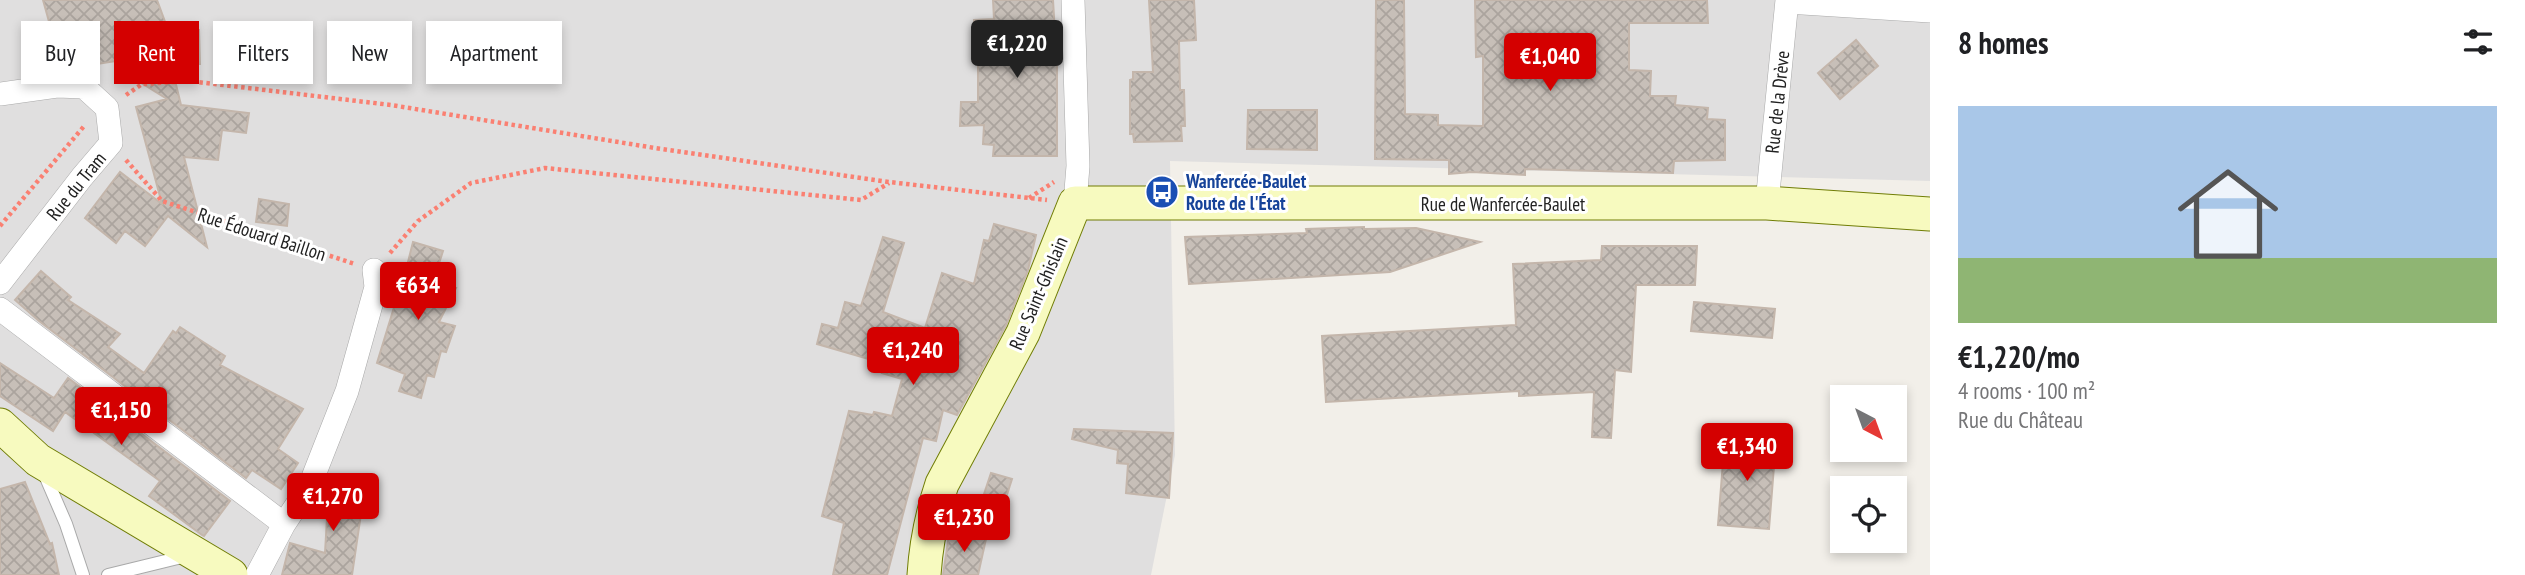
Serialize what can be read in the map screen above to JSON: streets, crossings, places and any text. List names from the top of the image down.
{
  "streets": {
    "main road": ["Rue de Wanfercée-Baulet", "Rue Saint-Ghislain"],
    "street": ["Rue de la Drève", "Rue du Tram"],
    "path": ["Rue Édouard Baillon"]
  },
  "crossings": [
    ["Rue de la Drève", "Rue de Wanfercée-Baulet"],
    ["Rue du Tram", "Rue Édouard Baillon"],
    ["Rue de Wanfercée-Baulet", "Rue Saint-Ghislain"]
  ],
  "places": {
    "bus stop": ["Wanfercée-Baulet Route de l'État"]
  },
  "north": "bottom right",
  "page": {
    "heading": "8 homes",
    "price": [
      "€1,220",
      "€1,040",
      "€634",
      "€1,240",
      "€1,150",
      "€1,340",
      "€1,270",
      "€1,230"
    ],
    "chip": [
      "Buy",
      "Rent",
      "Filters",
      "New",
      "Apartment"
    ],
    "list": [
      {
        "name": "€1,220/mo",
        "note": "4 rooms · 100 m² · Rue du Château"
      }
    ]
  }
}
